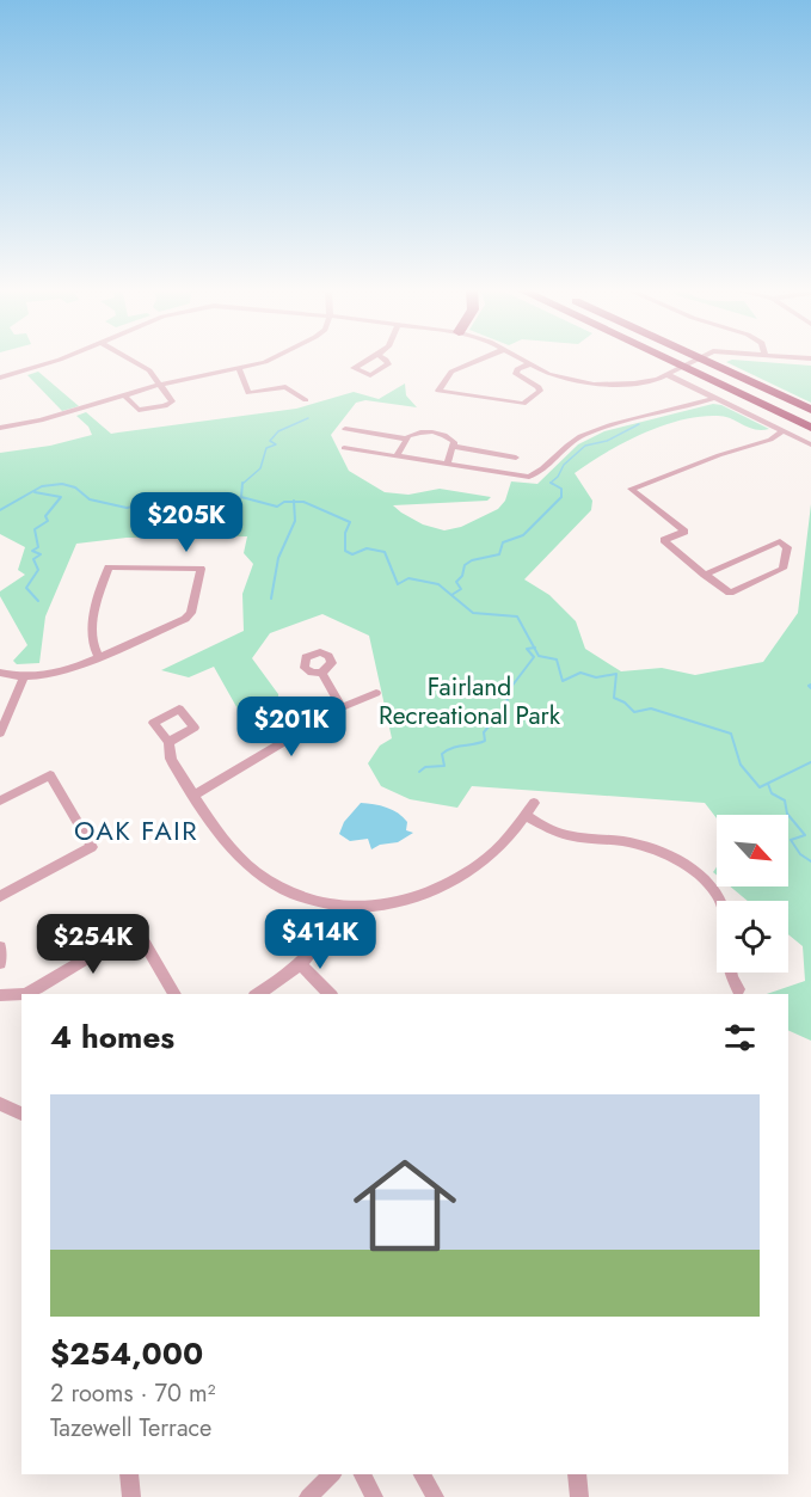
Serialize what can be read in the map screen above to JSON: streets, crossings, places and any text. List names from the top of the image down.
{
  "districts": ["OAK FAIR"],
  "parks": ["Fairland Recreational Park"],
  "north": "bottom right",
  "page": {
    "price": [
      "$205K",
      "$201K",
      "$414K",
      "$254K"
    ],
    "heading": "4 homes",
    "list": [
      {
        "name": "$254,000",
        "note": "2 rooms · 70 m² · Tazewell Terrace"
      }
    ]
  }
}
